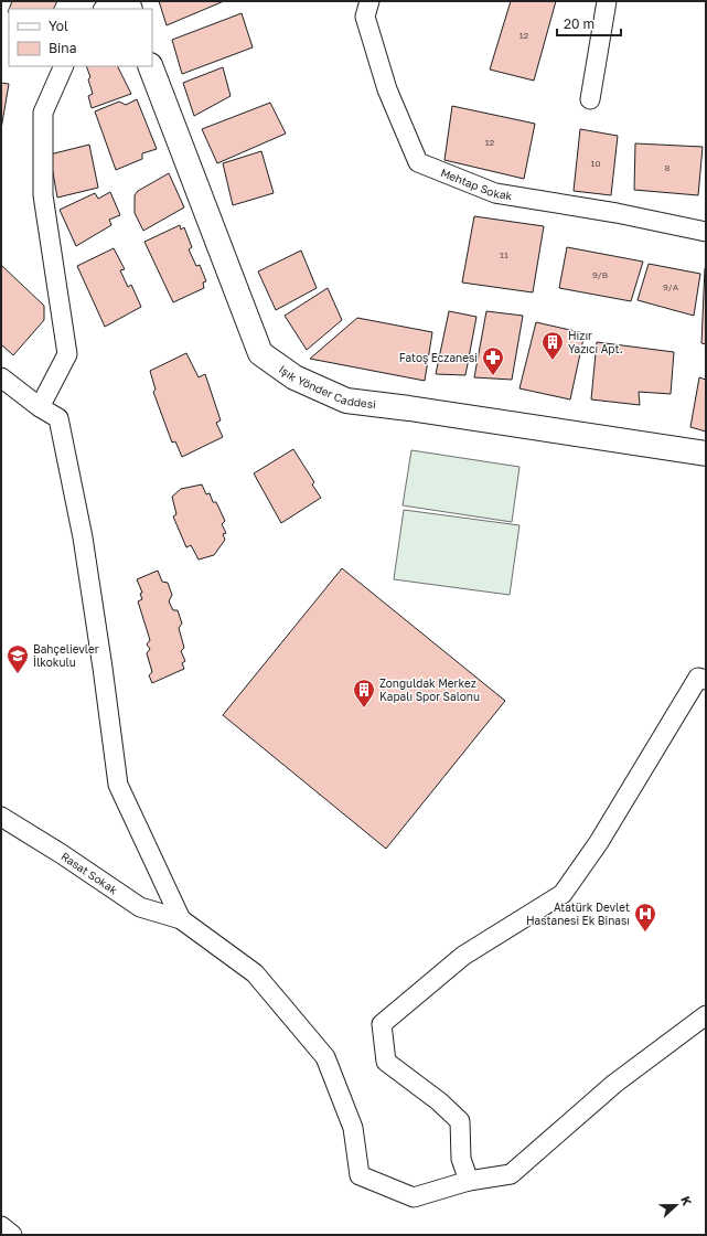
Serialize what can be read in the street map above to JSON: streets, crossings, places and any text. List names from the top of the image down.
{
  "streets": {
    "street": ["Mehtap Sokak", "Işık Yönder Caddesi", "Rasat Sokak"]
  },
  "places": {
    "building": ["Hızır Yazıcı Apt.", "Zonguldak Merkez Kapalı Spor Salonu"],
    "pharmacy": ["Fatoş Eczanesi"],
    "school or university": ["Bahçelievler İlkokulu"],
    "hospital": ["Atatürk Devlet Hastanesi Ek Binası"]
  },
  "house_numbers": [
    "12",
    "12",
    "10",
    "8",
    "11",
    "9/B",
    "9/A"
  ],
  "legend": ["Yol", "Bina"],
  "scale_bar": "20 m",
  "north": "right"
}
